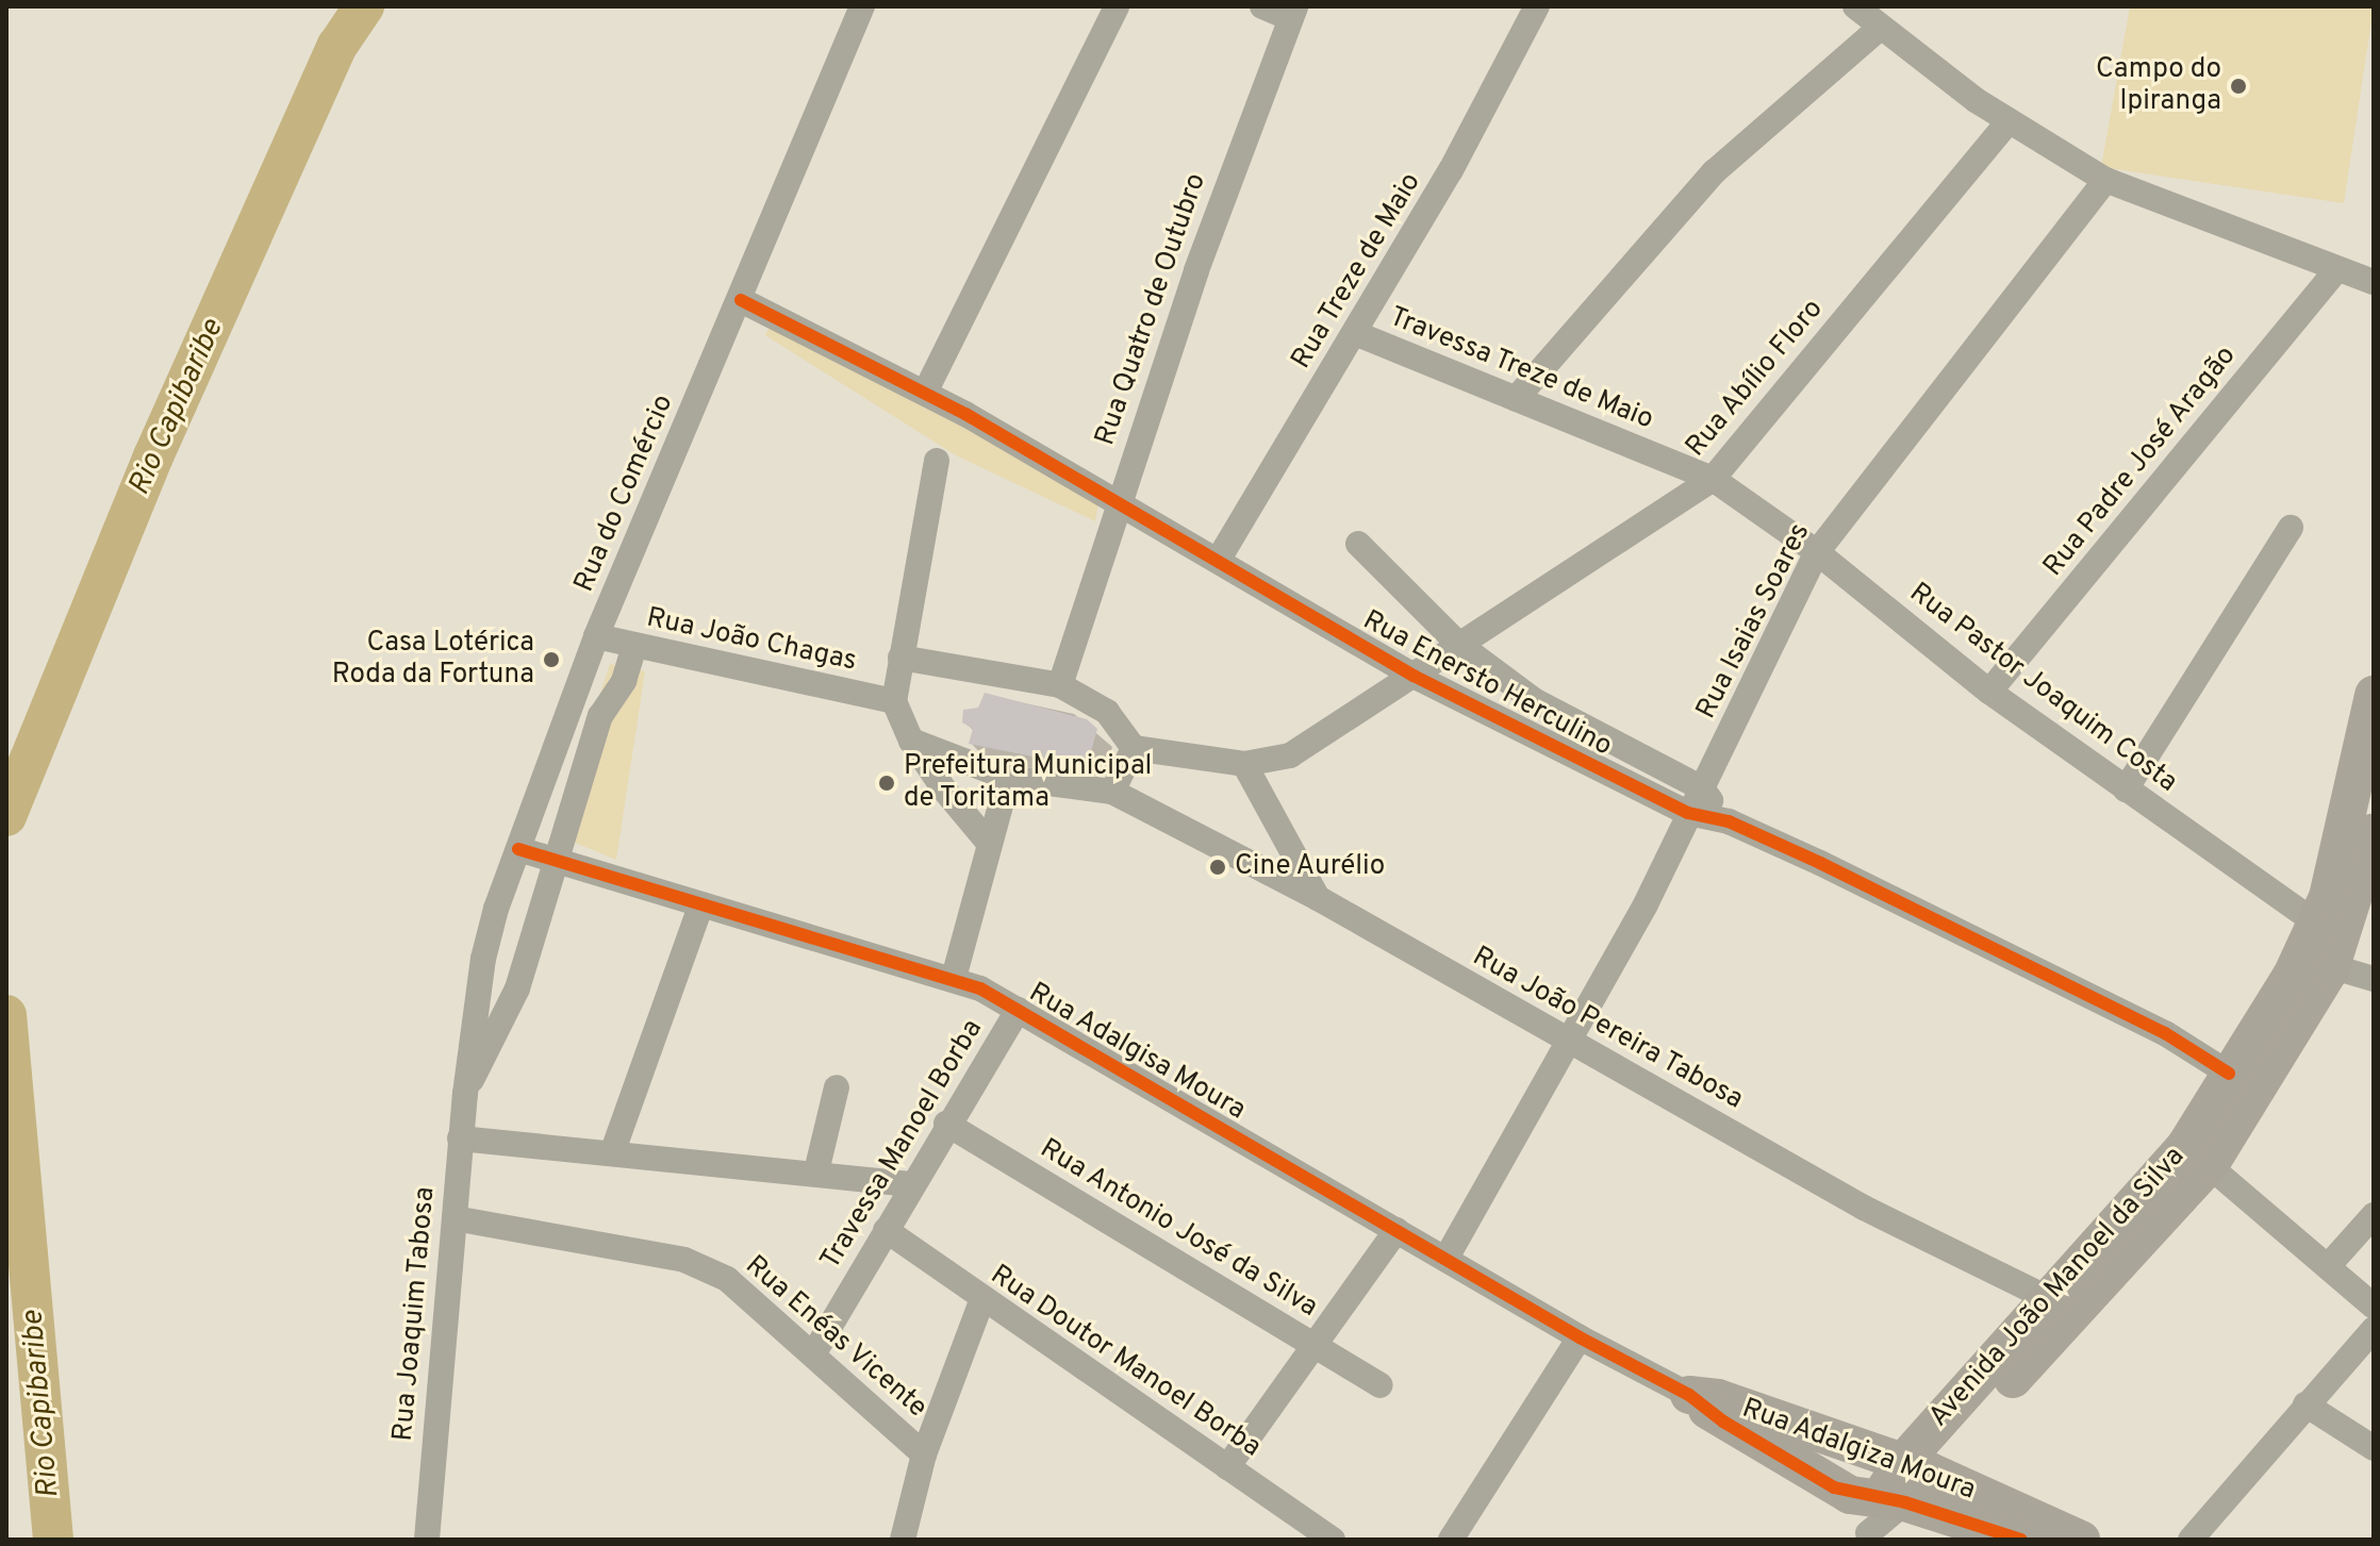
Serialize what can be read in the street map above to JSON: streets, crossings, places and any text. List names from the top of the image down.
{
  "streets": {
    "street": [
      "Rua Treze de Maio",
      "Rua Quatro de Outubro",
      "Travessa Treze de Maio",
      "Rua Abílio Floro",
      "Rua Padre José Aragão",
      "Rua do Comércio",
      "Rua Isaias Soares",
      "Rua João Chagas",
      "Rua Enersto Herculino",
      "Rua Pastor Joaquim Costa",
      "Rua João Pereira Tabosa",
      "Rua Adalgisa Moura",
      "Travessa Manoel Borba",
      "Rua Antonio José da Silva",
      "Avenida João Manoel da Silva",
      "Rua Joaquim Tabosa",
      "Rua Enéas Vicente",
      "Rua Doutor Manoel Borba",
      "Rua Adalgiza Moura"
    ]
  },
  "crossings": [
    ["Rua Treze de Maio", "Travessa Treze de Maio"],
    ["Rua Treze de Maio", "Rua Enersto Herculino"],
    ["Rua Quatro de Outubro", "Rua Enersto Herculino"],
    ["Travessa Treze de Maio", "Rua Abílio Floro"],
    ["Travessa Treze de Maio", "Rua Pastor Joaquim Costa"],
    ["Rua Abílio Floro", "Rua Enersto Herculino"],
    ["Rua Abílio Floro", "Rua Pastor Joaquim Costa"],
    ["Rua Padre José Aragão", "Rua Pastor Joaquim Costa"],
    ["Rua do Comércio", "Rua João Chagas"],
    ["Rua do Comércio", "Rua Enersto Herculino"],
    ["Rua do Comércio", "Rua Adalgisa Moura"],
    ["Rua do Comércio", "Rua Joaquim Tabosa"],
    ["Rua Isaias Soares", "Rua Enersto Herculino"],
    ["Rua Isaias Soares", "Rua Pastor Joaquim Costa"],
    ["Rua Isaias Soares", "Rua João Pereira Tabosa"],
    ["Rua Isaias Soares", "Rua Adalgisa Moura"],
    ["Rua Enersto Herculino", "Avenida João Manoel da Silva"],
    ["Rua Pastor Joaquim Costa", "Avenida João Manoel da Silva"],
    ["Rua João Pereira Tabosa", "Avenida João Manoel da Silva"],
    ["Rua Adalgisa Moura", "Travessa Manoel Borba"],
    ["Rua Adalgisa Moura", "Rua Joaquim Tabosa"],
    ["Rua Adalgisa Moura", "Rua Adalgiza Moura"],
    ["Travessa Manoel Borba", "Rua Antonio José da Silva"],
    ["Travessa Manoel Borba", "Rua Enéas Vicente"],
    ["Travessa Manoel Borba", "Rua Doutor Manoel Borba"],
    ["Avenida João Manoel da Silva", "Rua Adalgiza Moura"],
    ["Rua Joaquim Tabosa", "Rua Enéas Vicente"]
  ],
  "water": ["Rio Capibaribe"],
  "places": [
    "Campo do Ipiranga",
    "Casa Lotérica Roda da Fortuna",
    "Prefeitura Municipal de Toritama",
    "Cine Aurélio"
  ]
}
